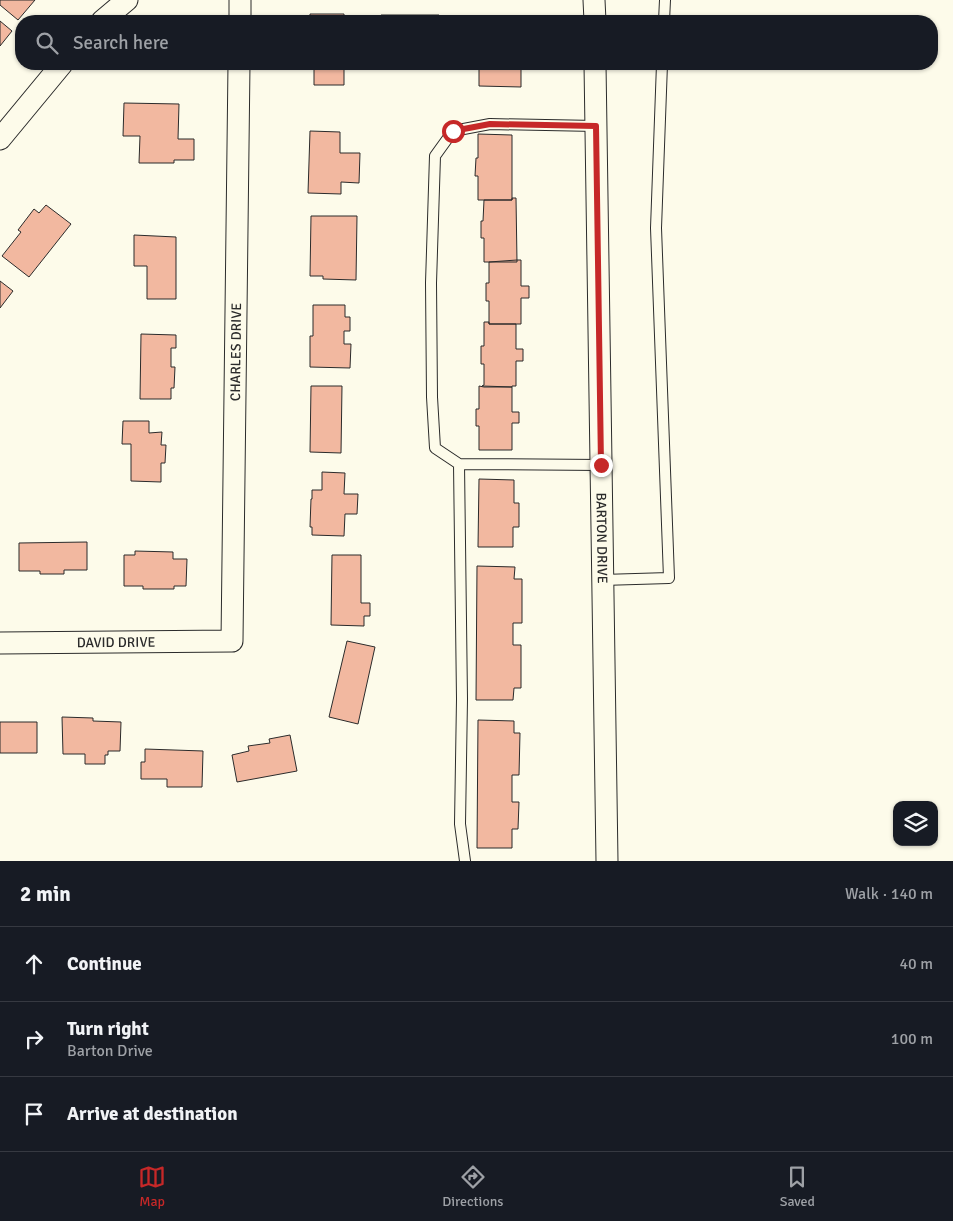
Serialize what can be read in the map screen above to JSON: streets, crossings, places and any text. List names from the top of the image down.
{
  "streets": {
    "street": ["CHARLES DRIVE", "BARTON DRIVE", "DAVID DRIVE"]
  },
  "crossings": [
    ["CHARLES DRIVE", "DAVID DRIVE"]
  ],
  "page": {
    "search": "Search here",
    "heading": ["2 min", "Walk · 140 m"],
    "list": [
      ["Continue", "40 m"],
      ["Turn right", "Barton Drive", "100 m"],
      "Arrive at destination"
    ],
    "nav": ["Map", "Directions", "Saved"]
  }
}
